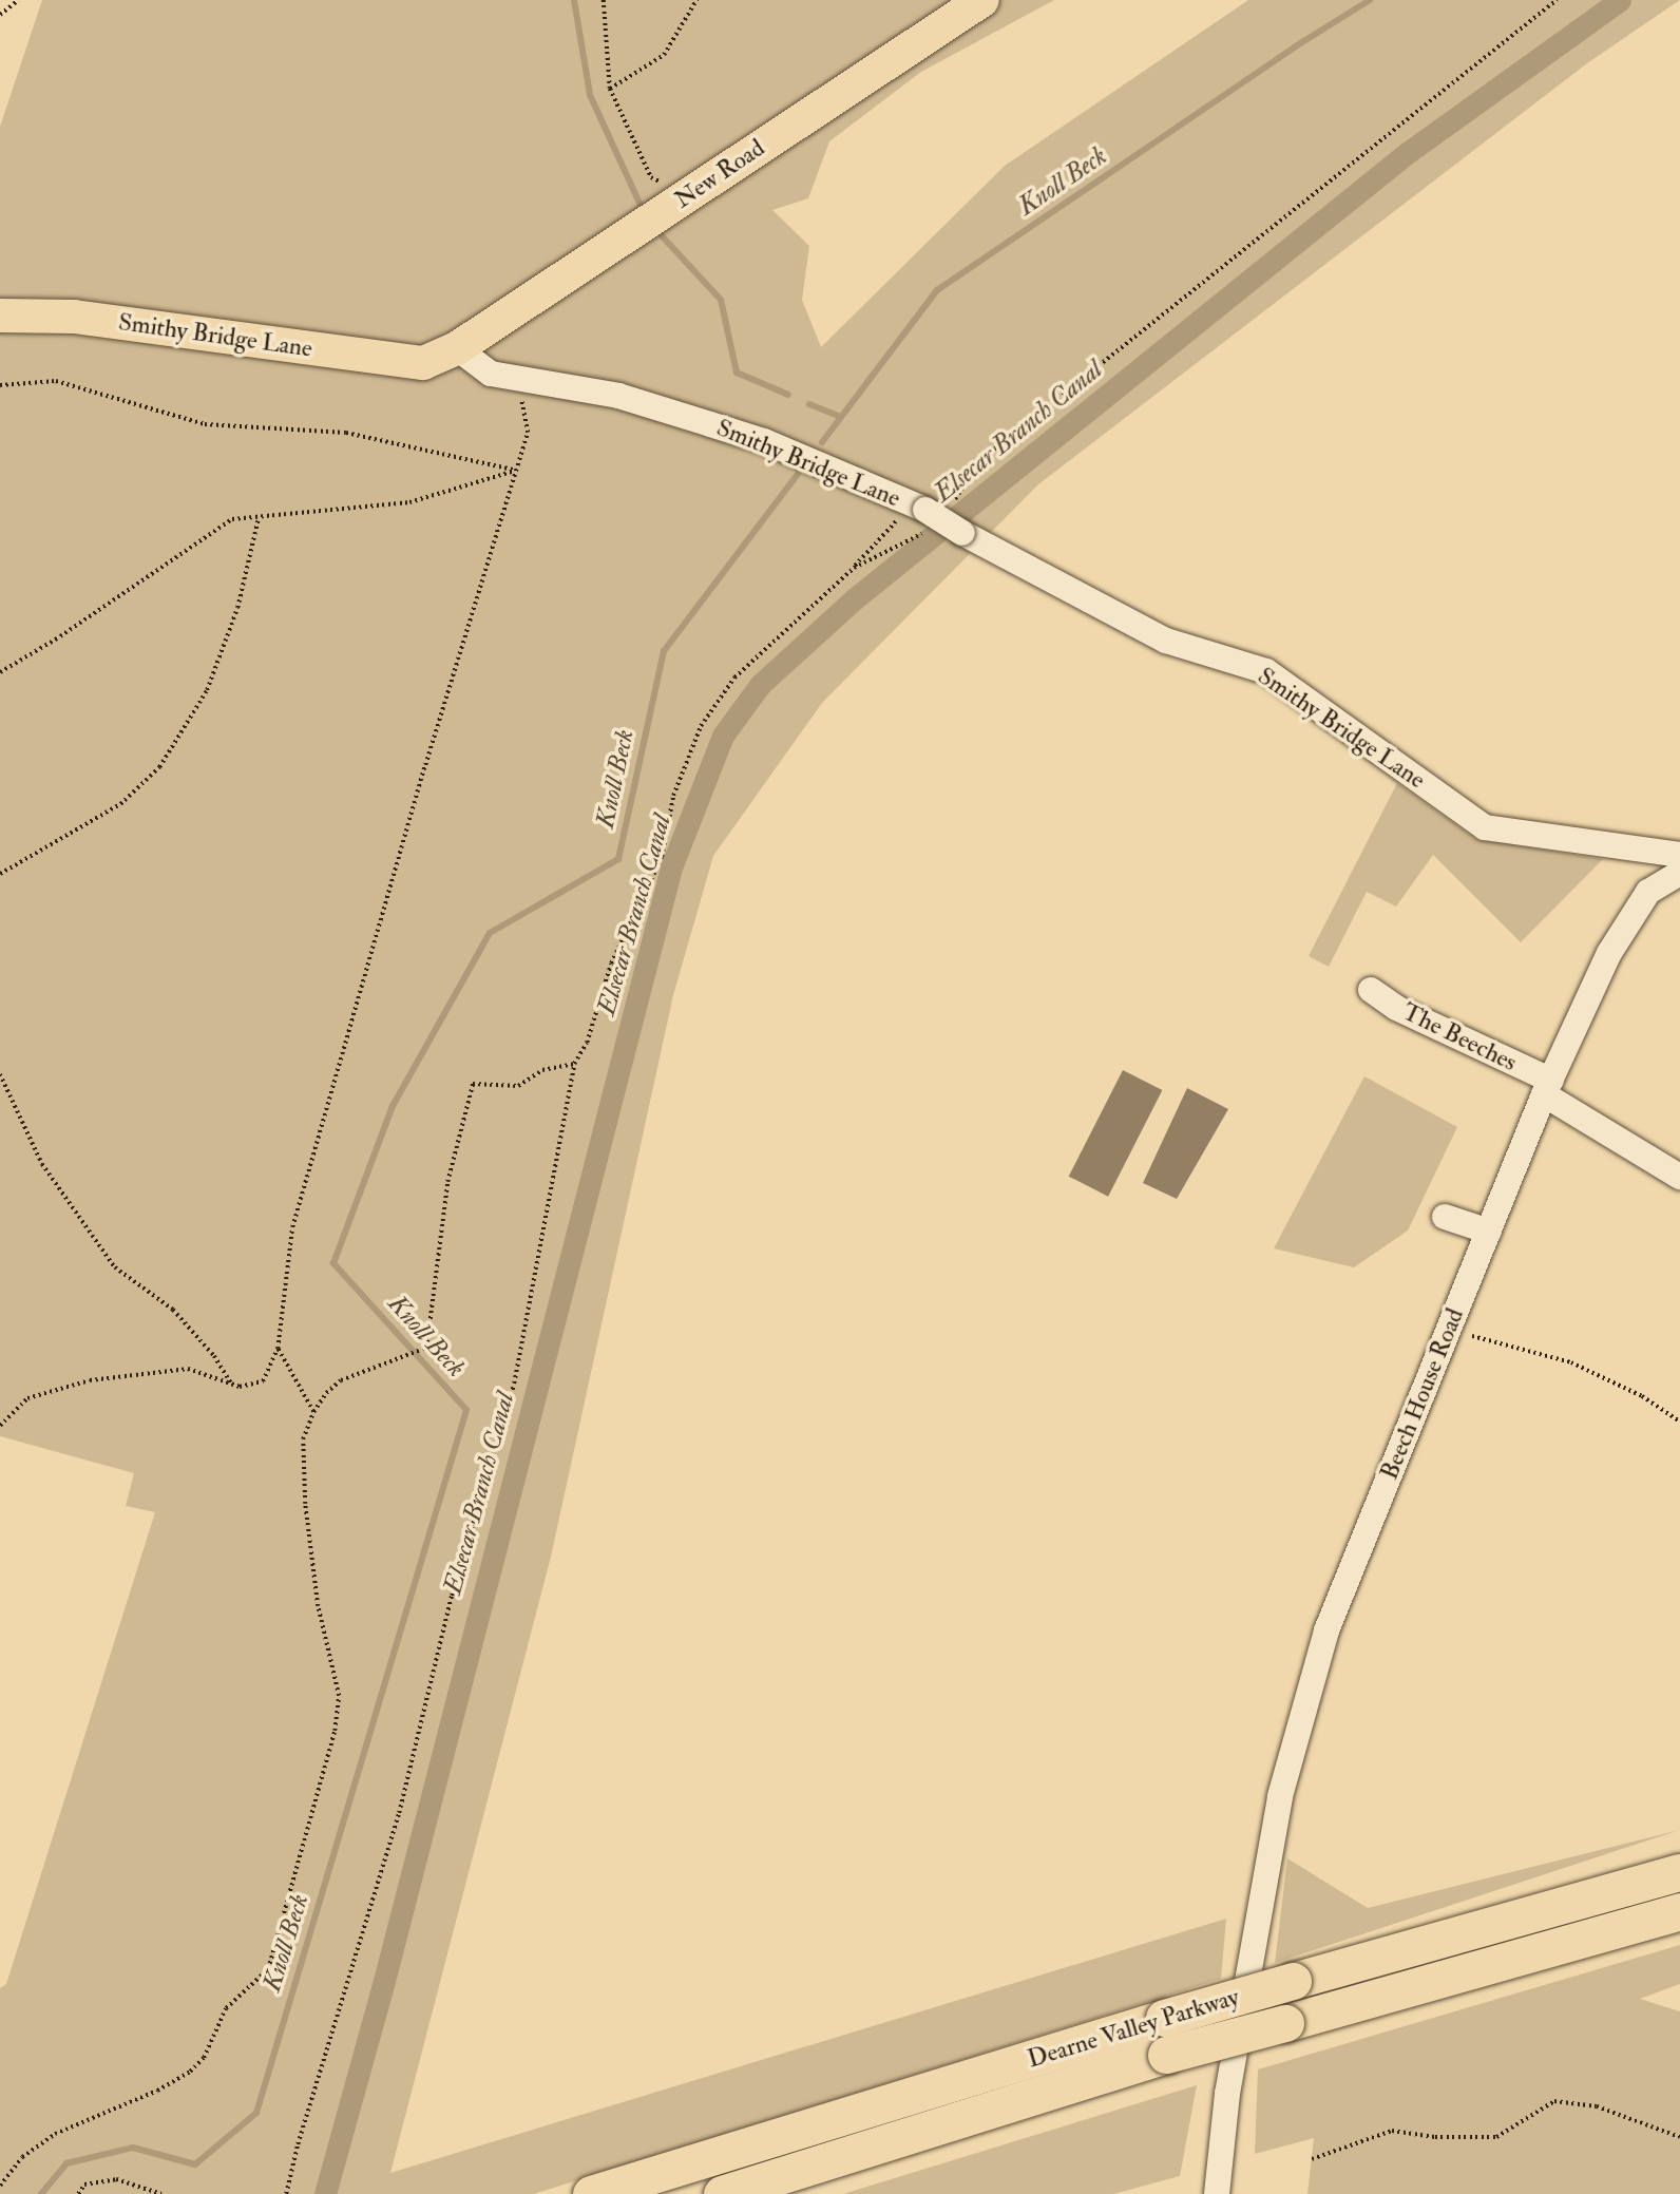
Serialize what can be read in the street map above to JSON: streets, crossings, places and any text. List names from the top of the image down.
{
  "streets": {
    "highway": ["Dearne Valley Parkway"],
    "main road": ["New Road", "Smithy Bridge Lane"],
    "street": ["The Beeches", "Beech House Road"]
  },
  "crossings": [
    ["New Road", "Smithy Bridge Lane"],
    ["The Beeches", "Beech House Road"]
  ],
  "water": ["Knoll Beck", "Elsecar Branch Canal"]
}
